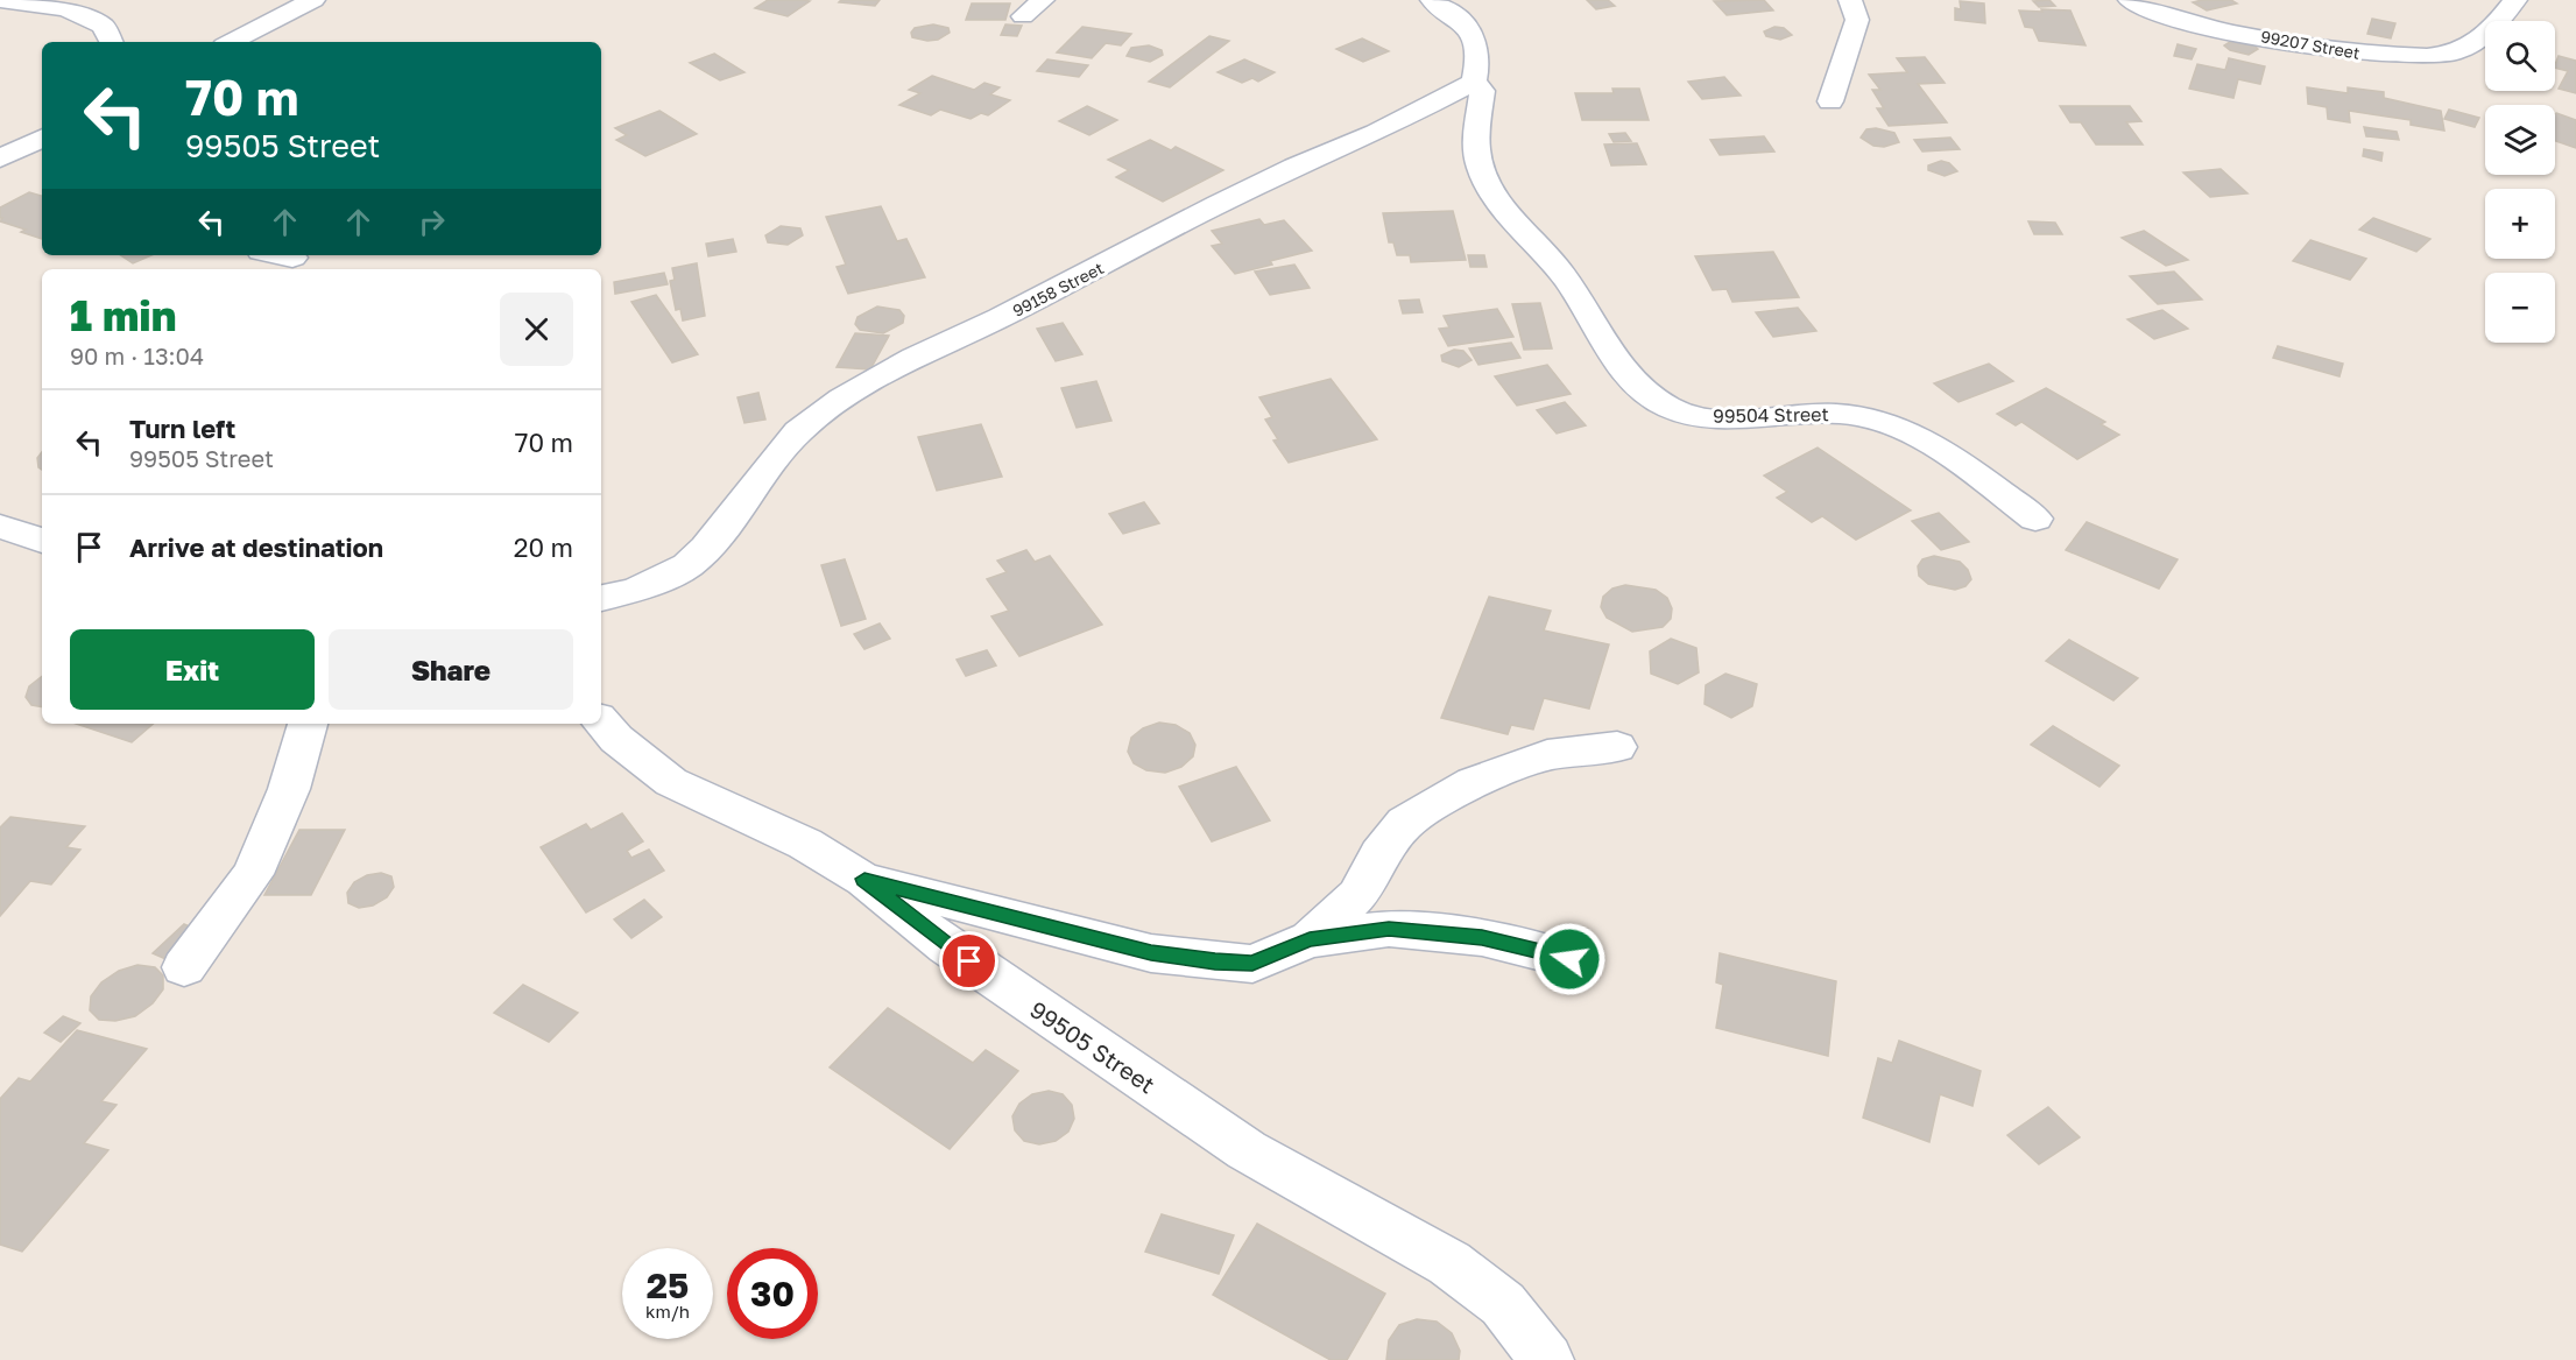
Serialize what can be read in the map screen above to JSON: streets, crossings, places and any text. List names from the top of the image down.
{
  "streets": {
    "street": [
      "99207 Street",
      "99158 Street",
      "99504 Street",
      "99505 Street"
    ]
  },
  "crossings": [
    ["99158 Street", "99504 Street"]
  ],
  "page": {
    "map_buttons": ["+", "−"],
    "turn": ["70 m", "99505 Street"],
    "heading": ["1 min", "90 m · 13:04"],
    "list": [
      {
        "name": "Turn left",
        "note": "99505 Street",
        "value": "70 m"
      },
      {
        "name": "Arrive at destination",
        "value": "20 m"
      }
    ],
    "buttons": ["Exit", "Share"],
    "speed": "25 km/h",
    "limit": "30"
  }
}
